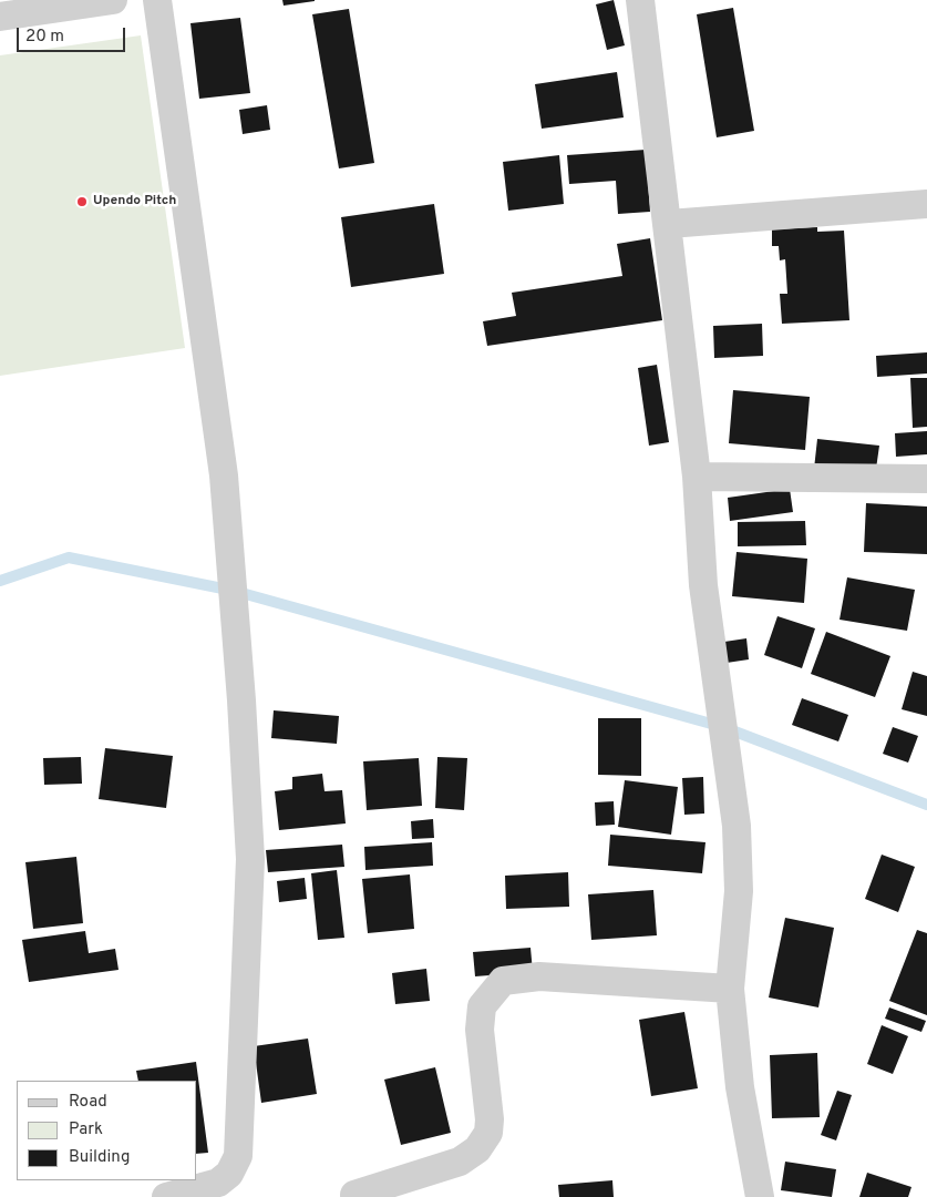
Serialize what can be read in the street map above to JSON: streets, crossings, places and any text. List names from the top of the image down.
{
  "places": ["Upendo Pitch"],
  "legend": ["Road", "Park", "Building"],
  "scale_bar": "20 m"
}
